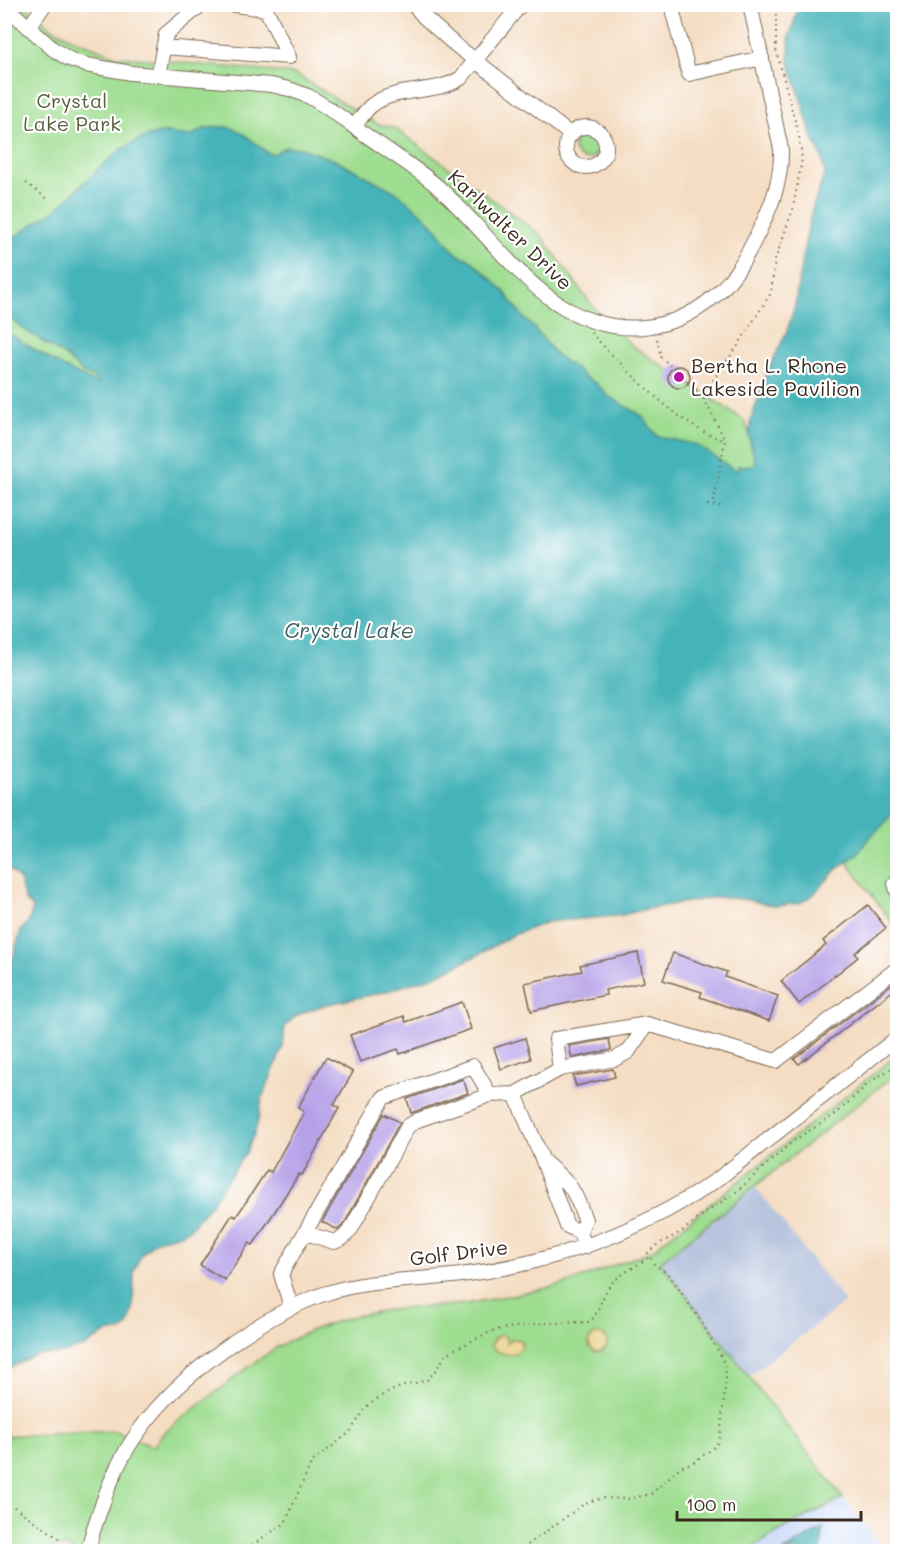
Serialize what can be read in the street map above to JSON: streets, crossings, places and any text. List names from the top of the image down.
{
  "streets": {
    "street": ["Karlwalter Drive", "Golf Drive"]
  },
  "water": ["Crystal Lake"],
  "parks": ["Crystal Lake Park"],
  "places": ["Bertha L. Rhone Lakeside Pavilion"],
  "scale_bar": "100 m"
}
